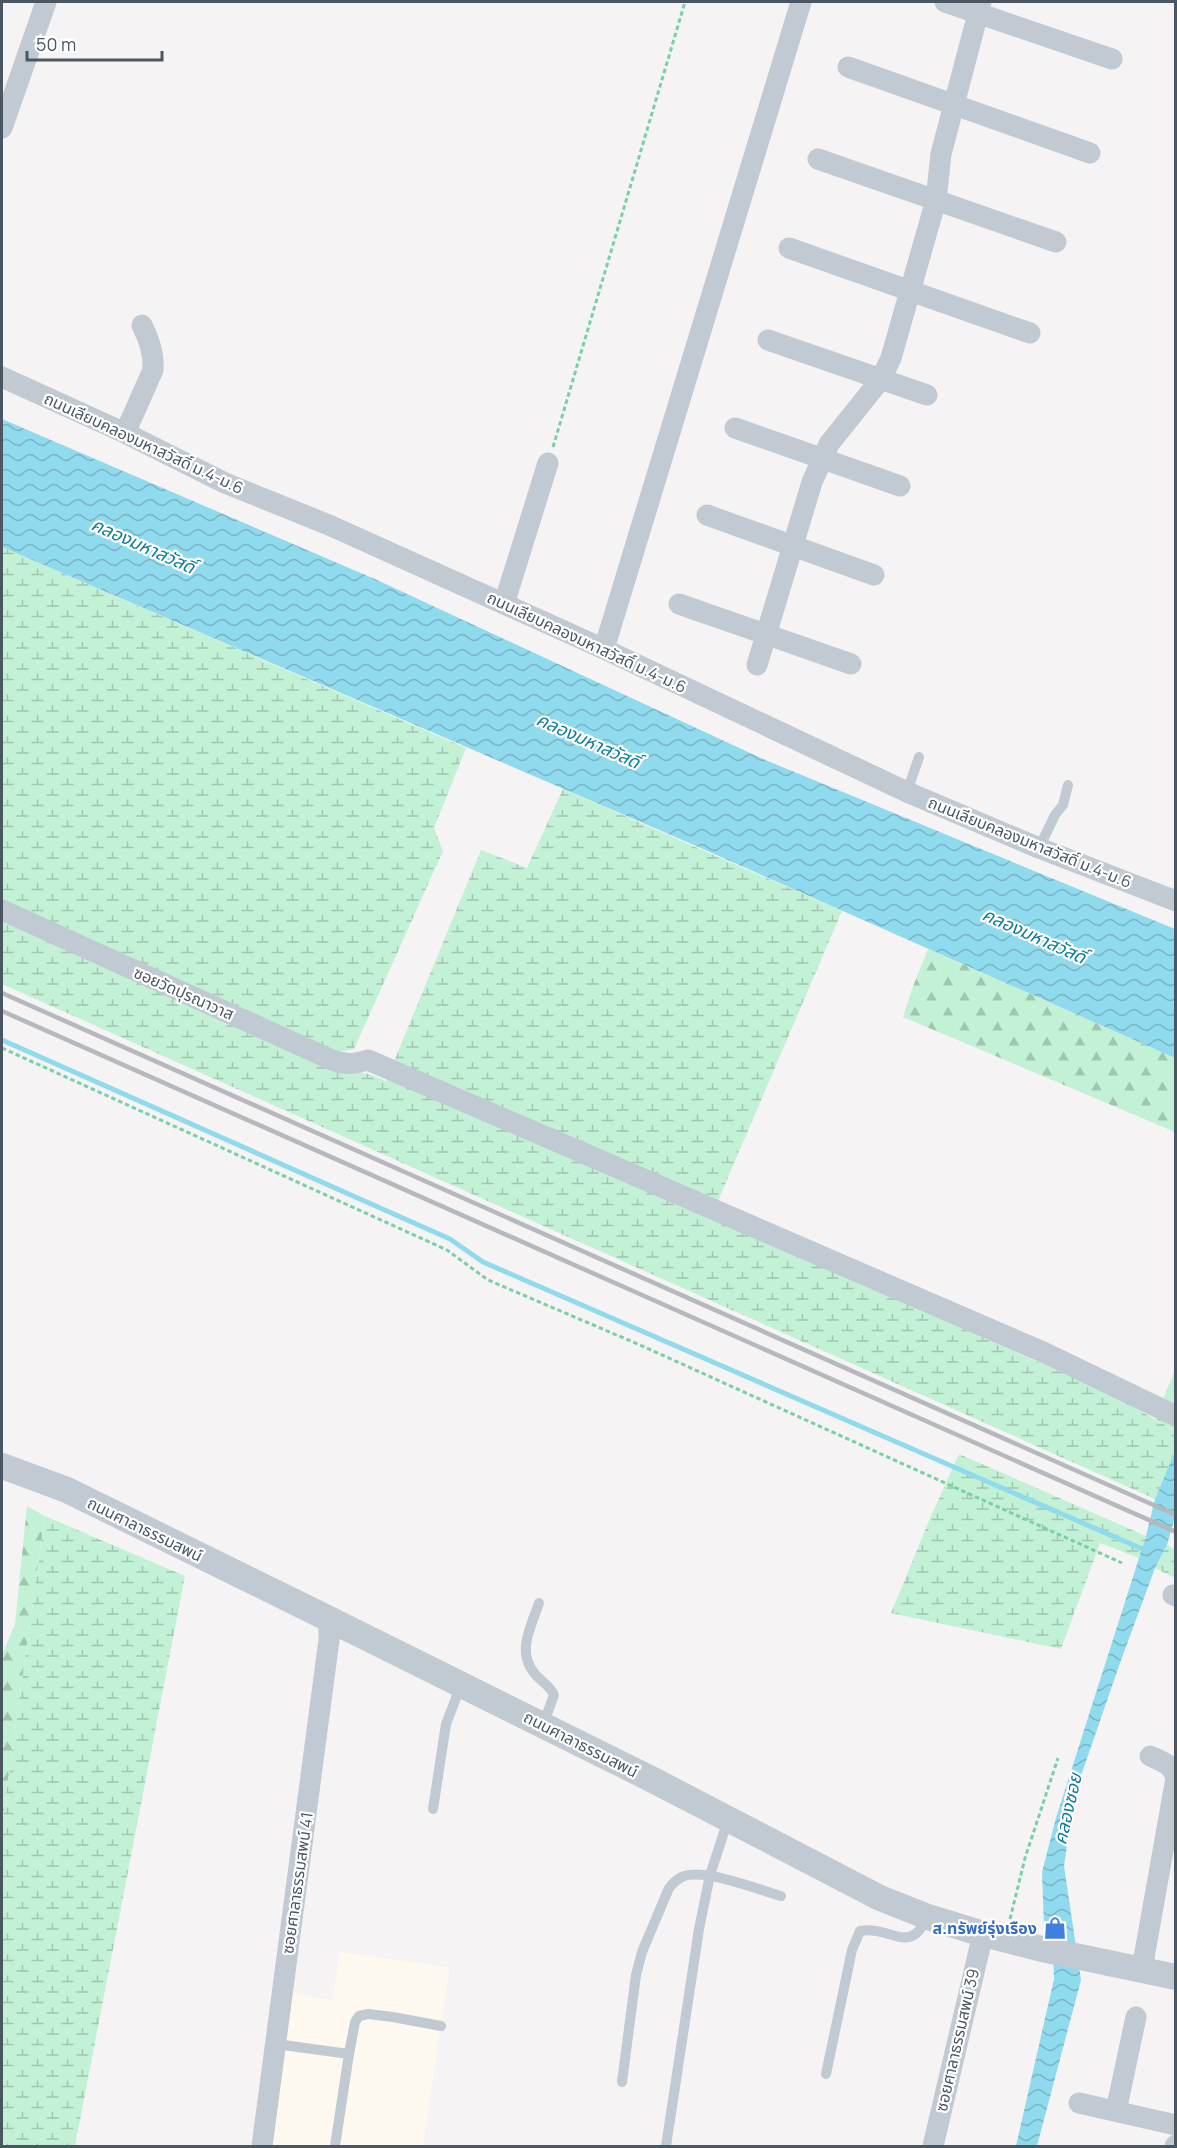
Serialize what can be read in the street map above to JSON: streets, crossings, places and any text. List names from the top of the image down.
{
  "streets": {
    "street": [
      "ถนนเลียบคลองมหาสวัสดิ์ ม.4-ม.6",
      "ซอยวัดปุรณาวาส",
      "ถนนศาลาธรรมสพน์",
      "ซอยศาลาธรรมสพน์ 41",
      "ซอยศาลาธรรมสพน์ 39"
    ]
  },
  "crossings": [
    ["ถนนศาลาธรรมสพน์", "ซอยศาลาธรรมสพน์ 41"],
    ["ถนนศาลาธรรมสพน์", "ซอยศาลาธรรมสพน์ 39"]
  ],
  "water": ["คลองมหาสวัสดิ์", "คลองซอย"],
  "places": {
    "shop": ["ส.ทรัพย์รุ่งเรือง"]
  },
  "scale_bar": "50 m"
}
